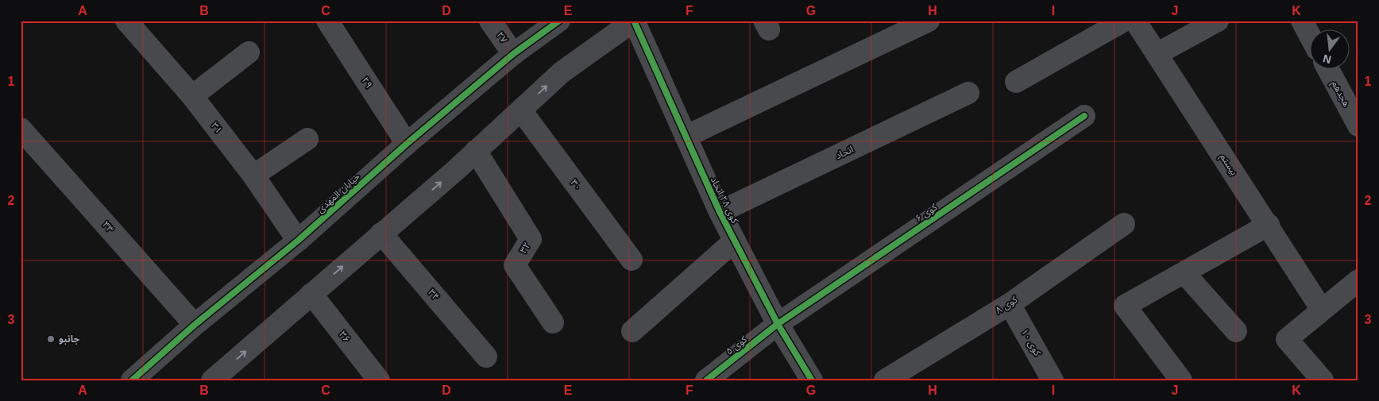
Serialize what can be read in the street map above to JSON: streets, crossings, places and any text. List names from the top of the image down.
{
  "streets": {
    "street": [
      "۲۷",
      "۲۹",
      "هجدهم",
      "۳۱",
      "اتحاد",
      "بیستم",
      "۳۰",
      "خیابان المهدی",
      "کوی ۲۸ اتحاد",
      "کوی ۶",
      "۳۳",
      "۳۲",
      "۳۴",
      "کوی ۸",
      "۳۶",
      "کوی ۱۰",
      "کوی ۵"
    ]
  },
  "crossings": [
    ["۲۷", "خیابان المهدی"],
    ["۲۹", "خیابان المهدی"],
    ["۳۱", "خیابان المهدی"],
    ["اتحاد", "کوی ۲۸ اتحاد"],
    ["خیابان المهدی", "۳۳"],
    ["کوی ۲۸ اتحاد", "کوی ۶"],
    ["کوی ۲۸ اتحاد", "کوی ۵"],
    ["کوی ۶", "کوی ۵"],
    ["کوی ۸", "کوی ۱۰"]
  ],
  "places": ["جانبو"],
  "north": "bottom",
  "grid": {
    "columns": [
      "A",
      "B",
      "C",
      "D",
      "E",
      "F",
      "G",
      "H",
      "I",
      "J",
      "K"
    ],
    "rows": ["1", "2", "3"]
  }
}
